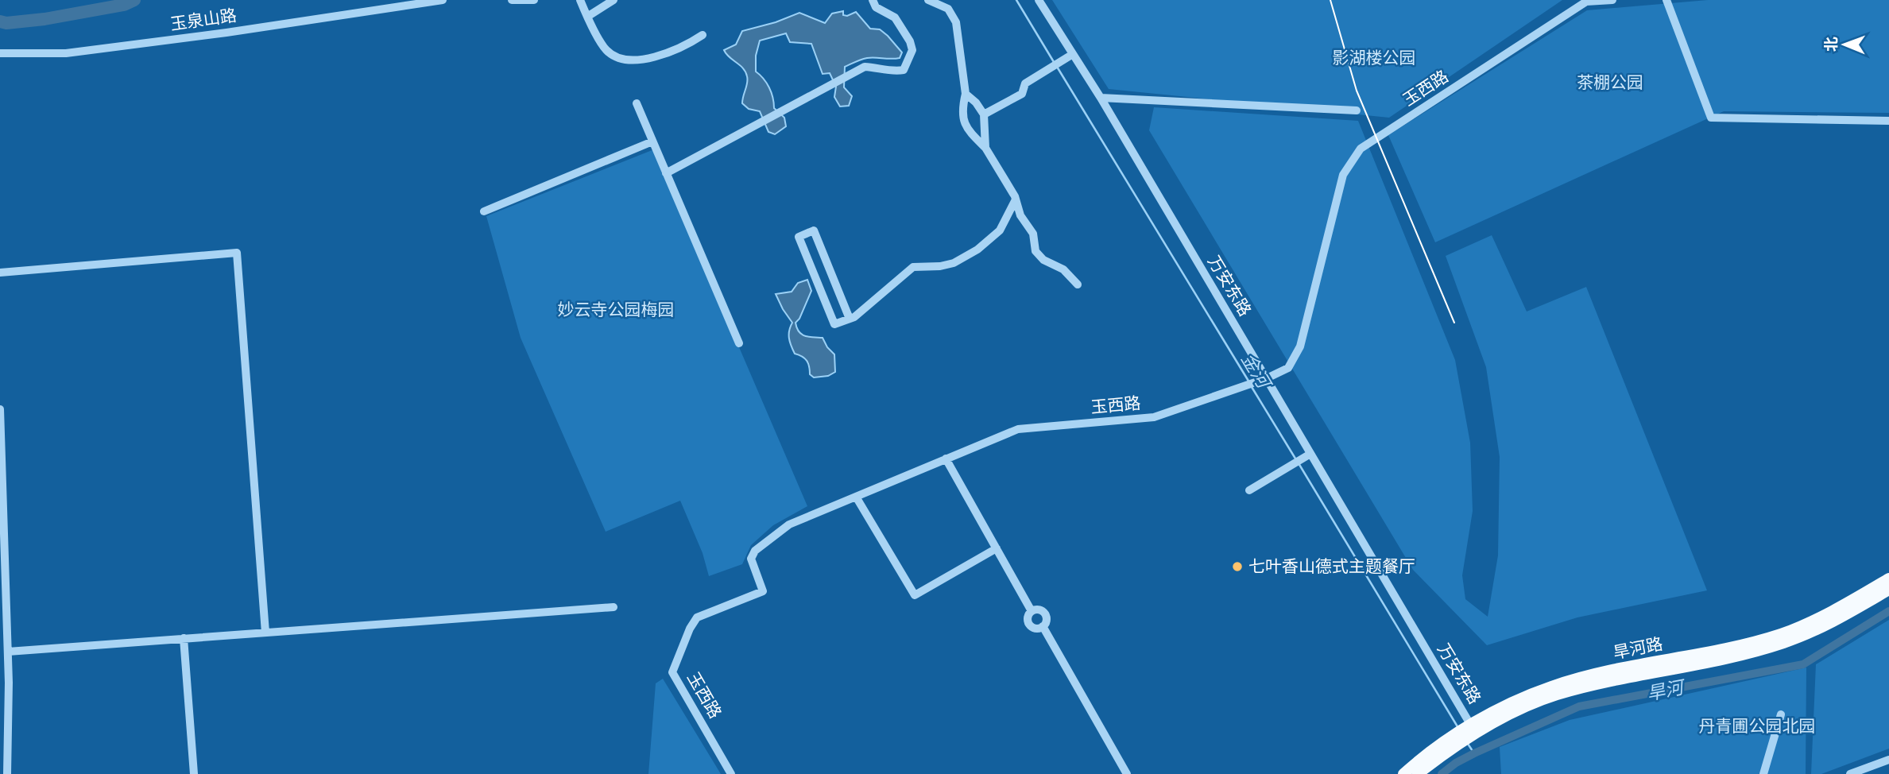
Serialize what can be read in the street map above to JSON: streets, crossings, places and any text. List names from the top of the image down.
{
  "streets": {
    "main road": ["旱河路"],
    "street": ["玉泉山路", "玉西路", "万安东路"]
  },
  "crossings": [
    ["玉西路", "万安东路"],
    ["万安东路", "旱河路"]
  ],
  "water": ["金河", "旱河"],
  "parks": [
    "影湖楼公园",
    "茶棚公园",
    "妙云寺公园梅园",
    "丹青圃公园北园"
  ],
  "places": ["七叶香山德式主题餐厅"],
  "north": "left"
}
